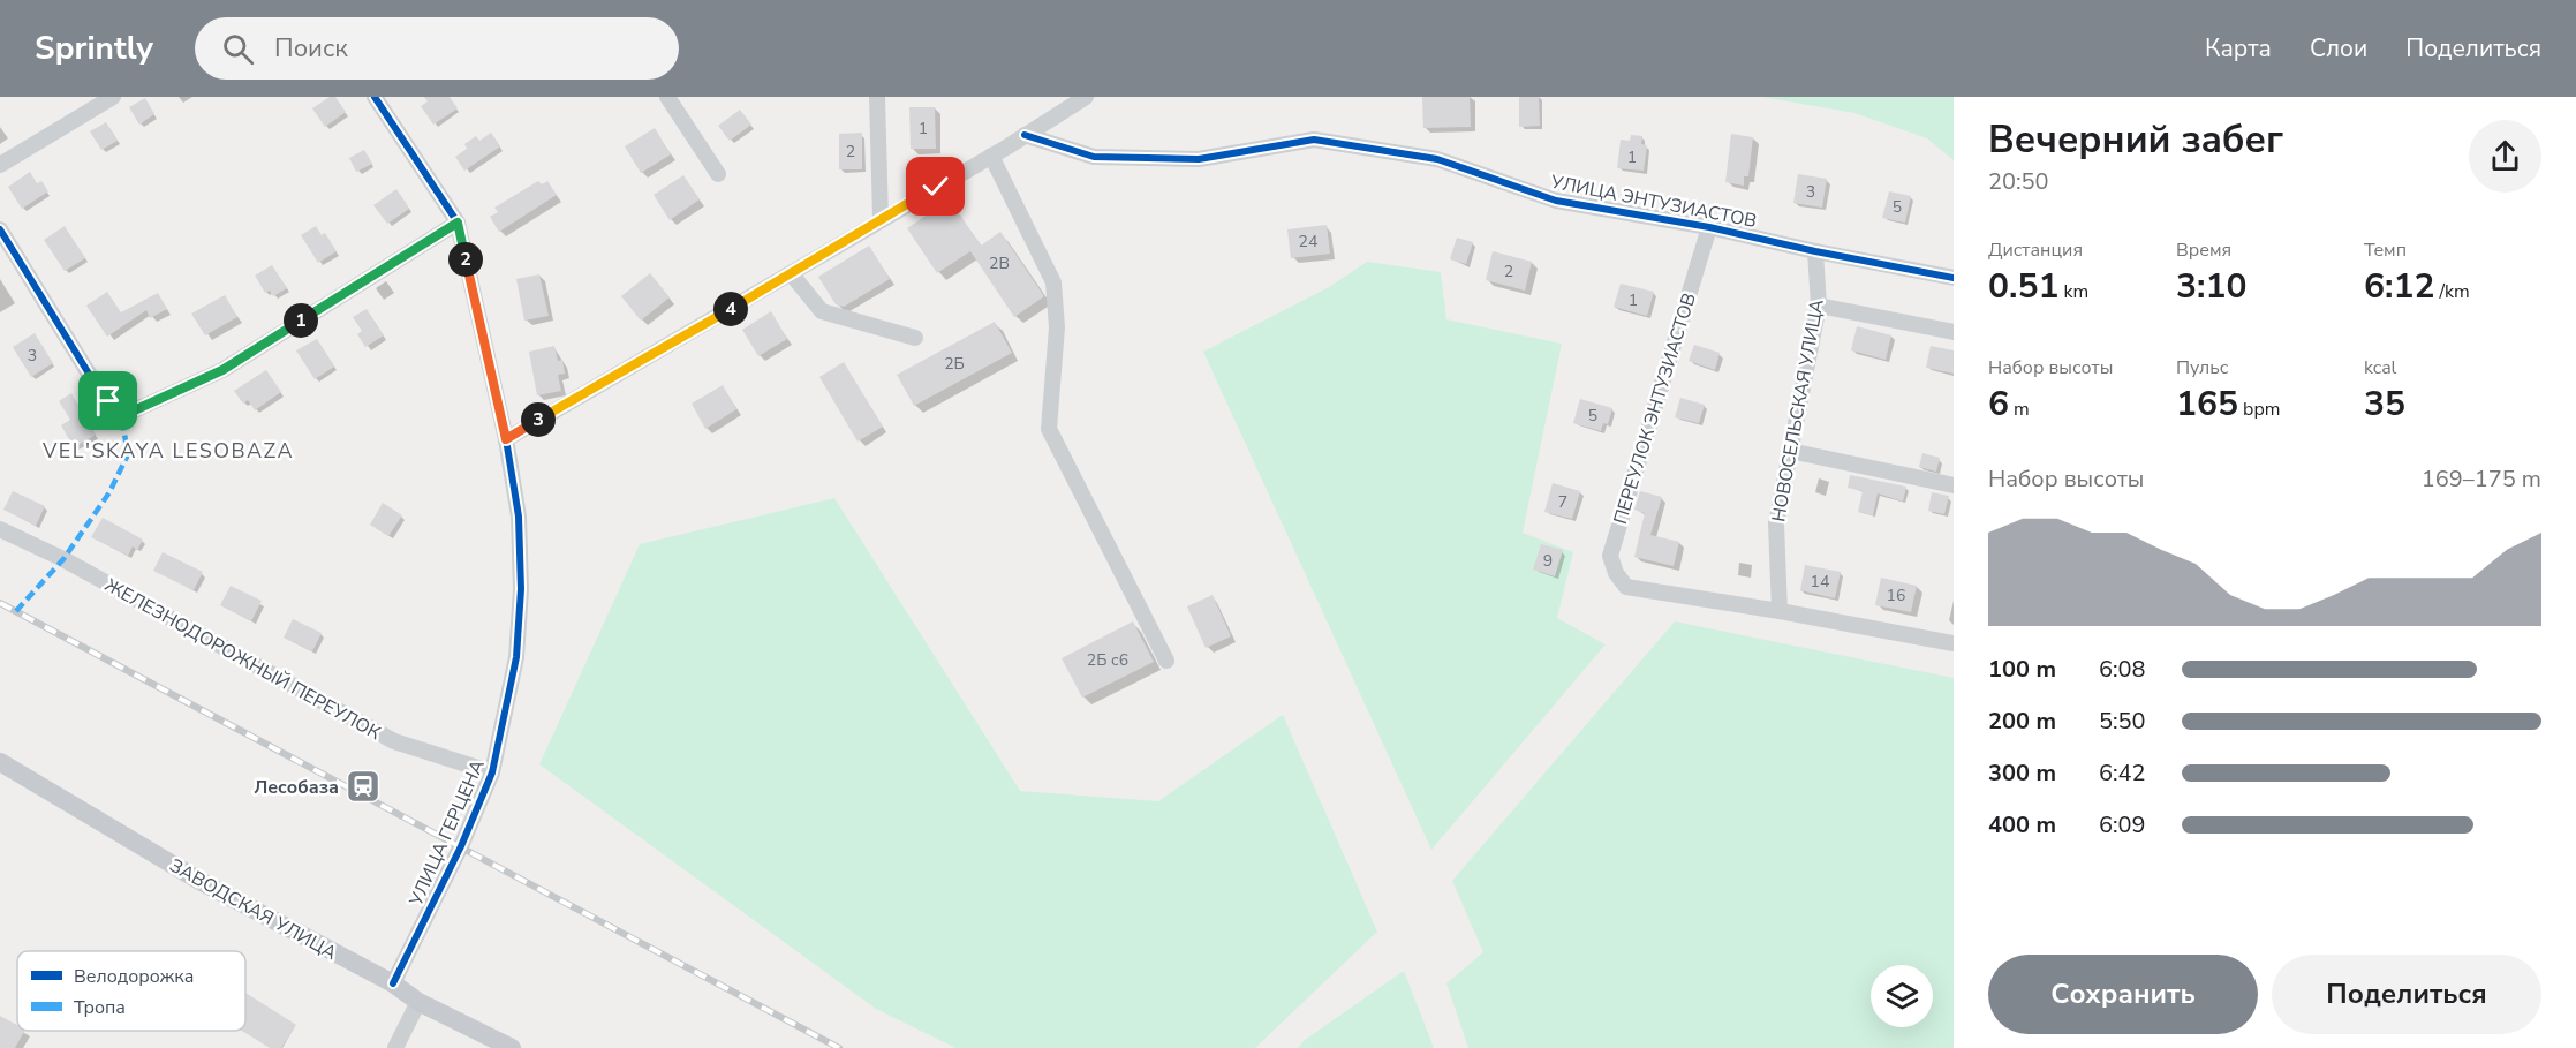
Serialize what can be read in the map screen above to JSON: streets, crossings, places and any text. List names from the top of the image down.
{
  "streets": {
    "main road": ["ЗАВОДСКАЯ УЛИЦА"],
    "street": [
      "УЛИЦА ЭНТУЗИАСТОВ",
      "ПЕРЕУЛОК ЭНТУЗИАСТОВ",
      "НОВОСЕЛЬСКАЯ УЛИЦА",
      "ЖЕЛЕЗНОДОРОЖНЫЙ ПЕРЕУЛОК",
      "УЛИЦА ГЕРЦЕНА"
    ]
  },
  "crossings": [
    ["УЛИЦА ЭНТУЗИАСТОВ", "ПЕРЕУЛОК ЭНТУЗИАСТОВ"],
    ["УЛИЦА ЭНТУЗИАСТОВ", "НОВОСЕЛЬСКАЯ УЛИЦА"],
    ["ПЕРЕУЛОК ЭНТУЗИАСТОВ", "НОВОСЕЛЬСКАЯ УЛИЦА"],
    ["ЖЕЛЕЗНОДОРОЖНЫЙ ПЕРЕУЛОК", "УЛИЦА ГЕРЦЕНА"],
    ["УЛИЦА ГЕРЦЕНА", "ЗАВОДСКАЯ УЛИЦА"]
  ],
  "districts": ["VEL'SKAYA LESOBAZA"],
  "places": {
    "station": ["Лесобаза"]
  },
  "house_numbers": [
    "1",
    "2",
    "1",
    "3",
    "5",
    "24",
    "2В",
    "2",
    "1",
    "3",
    "2Б",
    "5",
    "7",
    "9",
    "14",
    "16",
    "2Б с6"
  ],
  "legend": ["Велодорожка", "Тропа"],
  "page": {
    "header": "Sprintly",
    "search": "Поиск",
    "nav": ["Карта", "Слои", "Поделиться"],
    "heading": ["Вечерний забег", "20:50"],
    "stats": [
      ["Дистанция", "0.51 km"],
      ["Время", "3:10"],
      ["Темп", "6:12 /km"],
      ["Набор высоты", "6 m"],
      ["Пульс", "165 bpm"],
      ["kcal", "35"]
    ],
    "pins": [
      "2",
      "4",
      "1",
      "3"
    ],
    "chart": ["Набор высоты", "169–175 m"],
    "list": [
      {
        "name": "100 m",
        "note": "6:08"
      },
      {
        "name": "200 m",
        "note": "5:50"
      },
      {
        "name": "300 m",
        "note": "6:42"
      },
      {
        "name": "400 m",
        "note": "6:09"
      }
    ],
    "buttons": ["Сохранить", "Поделиться"]
  }
}
